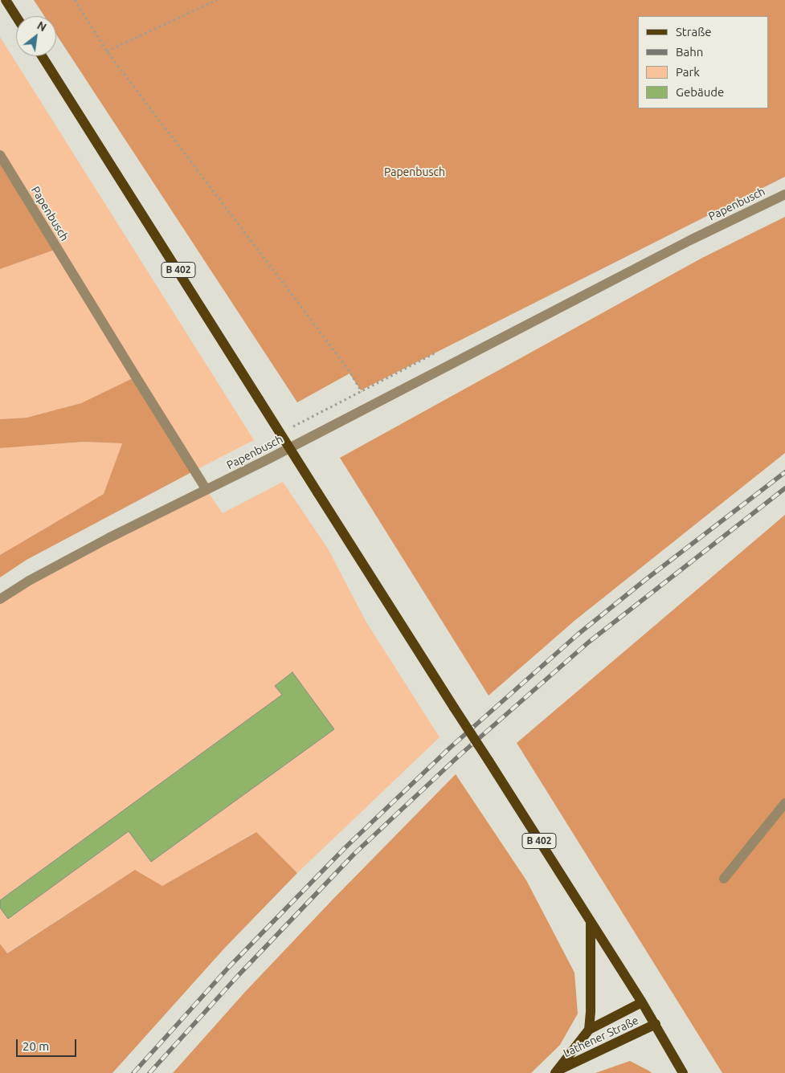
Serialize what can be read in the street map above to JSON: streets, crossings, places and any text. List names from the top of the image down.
{
  "streets": {
    "main road": ["B 402", "Lathener Straße"],
    "street": ["Papenbusch"]
  },
  "crossings": [
    ["B 402", "Lathener Straße"]
  ],
  "parks": ["Papenbusch"],
  "legend": [
    "Straße",
    "Bahn",
    "Park",
    "Gebäude"
  ],
  "scale_bar": "20 m",
  "north": "top right"
}
